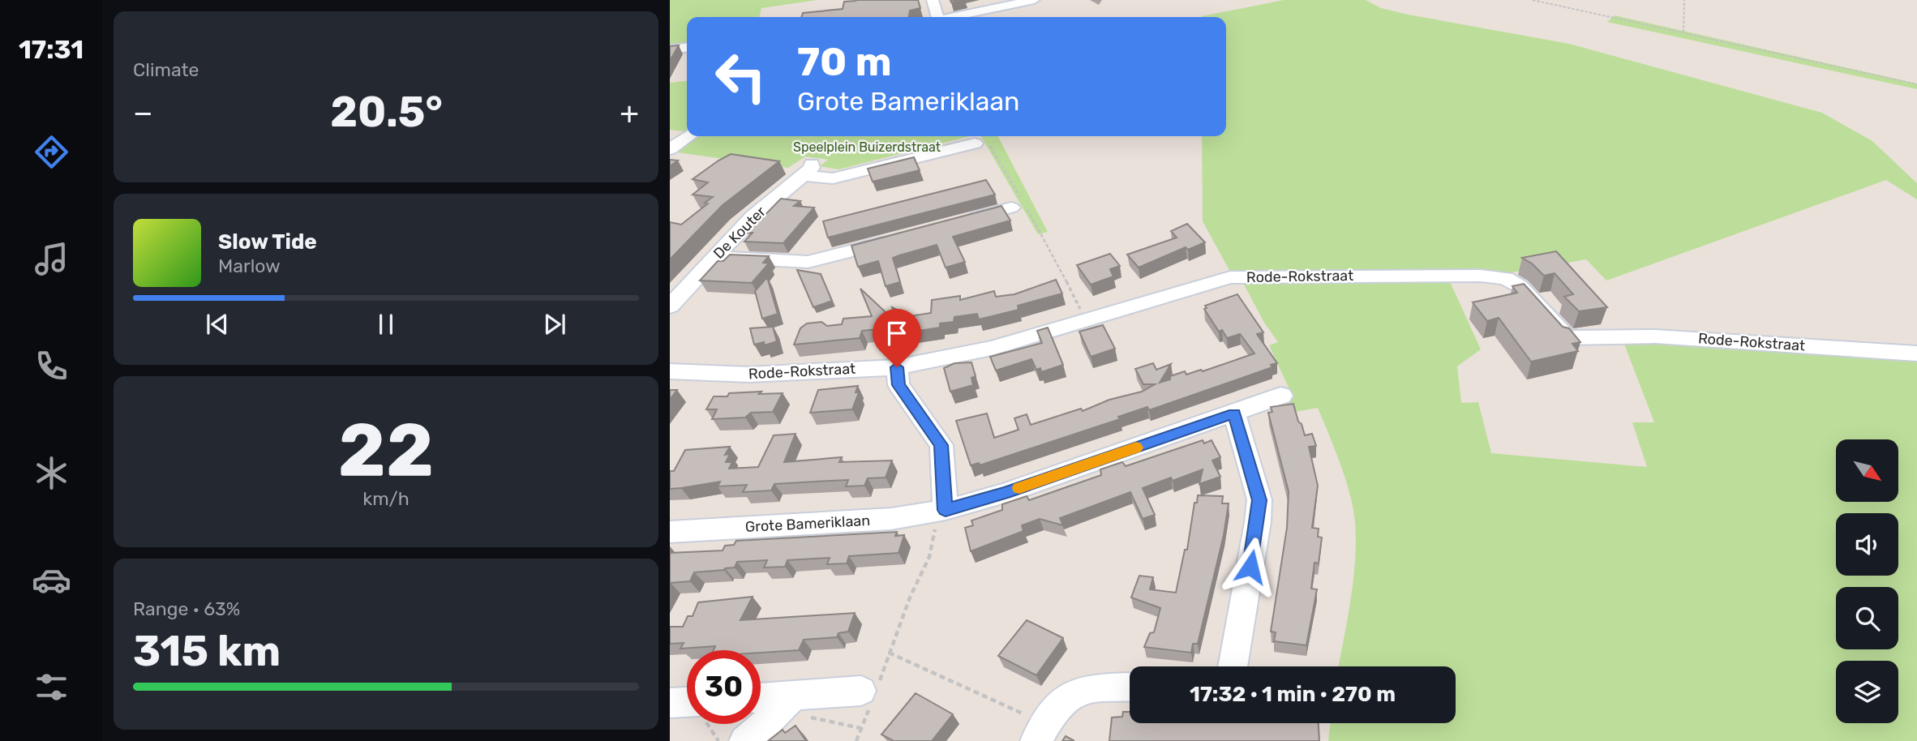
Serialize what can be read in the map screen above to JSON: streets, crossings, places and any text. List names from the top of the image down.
{
  "streets": {
    "street": ["De Kouter", "Rode-Rokstraat", "Grote Bameriklaan"]
  },
  "parks": ["Speelplein Buizerdstraat"],
  "north": "bottom right",
  "page": {
    "tabs": "17:31",
    "tile": [
      "Climate",
      ["22", "km/h"],
      ["Range · 63%", "315 km"]
    ],
    "turn": ["70 m", "Grote Bameriklaan"],
    "heat": ["−", "20.5°", "+"],
    "song": ["Slow Tide", "Marlow"],
    "limit": "30",
    "trip": "17:32 · 1 min · 270 m"
  }
}
